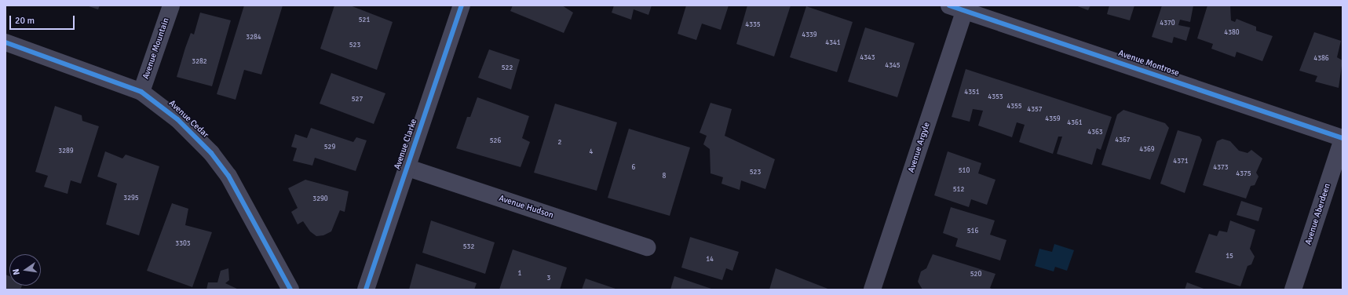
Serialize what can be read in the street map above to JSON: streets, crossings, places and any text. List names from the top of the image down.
{
  "streets": {
    "street": [
      "Avenue Mountain",
      "Avenue Montrose",
      "Avenue Cedar",
      "Avenue Clarke",
      "Avenue Argyle",
      "Avenue Hudson",
      "Avenue Aberdeen"
    ]
  },
  "crossings": [
    ["Avenue Mountain", "Avenue Cedar"],
    ["Avenue Montrose", "Avenue Argyle"],
    ["Avenue Montrose", "Avenue Aberdeen"],
    ["Avenue Clarke", "Avenue Hudson"]
  ],
  "house_numbers": [
    "521",
    "4370",
    "4335",
    "4380",
    "4339",
    "3284",
    "4341",
    "523",
    "4343",
    "4386",
    "3282",
    "4345",
    "522",
    "4351",
    "4353",
    "527",
    "4355",
    "4357",
    "4359",
    "4361",
    "4363",
    "4367",
    "526",
    "2",
    "529",
    "4369",
    "3289",
    "4",
    "4371",
    "6",
    "4373",
    "510",
    "523",
    "4375",
    "8",
    "512",
    "3295",
    "3290",
    "516",
    "3303",
    "532",
    "15",
    "14",
    "1",
    "520",
    "3"
  ],
  "scale_bar": "20 m",
  "north": "left"
}
